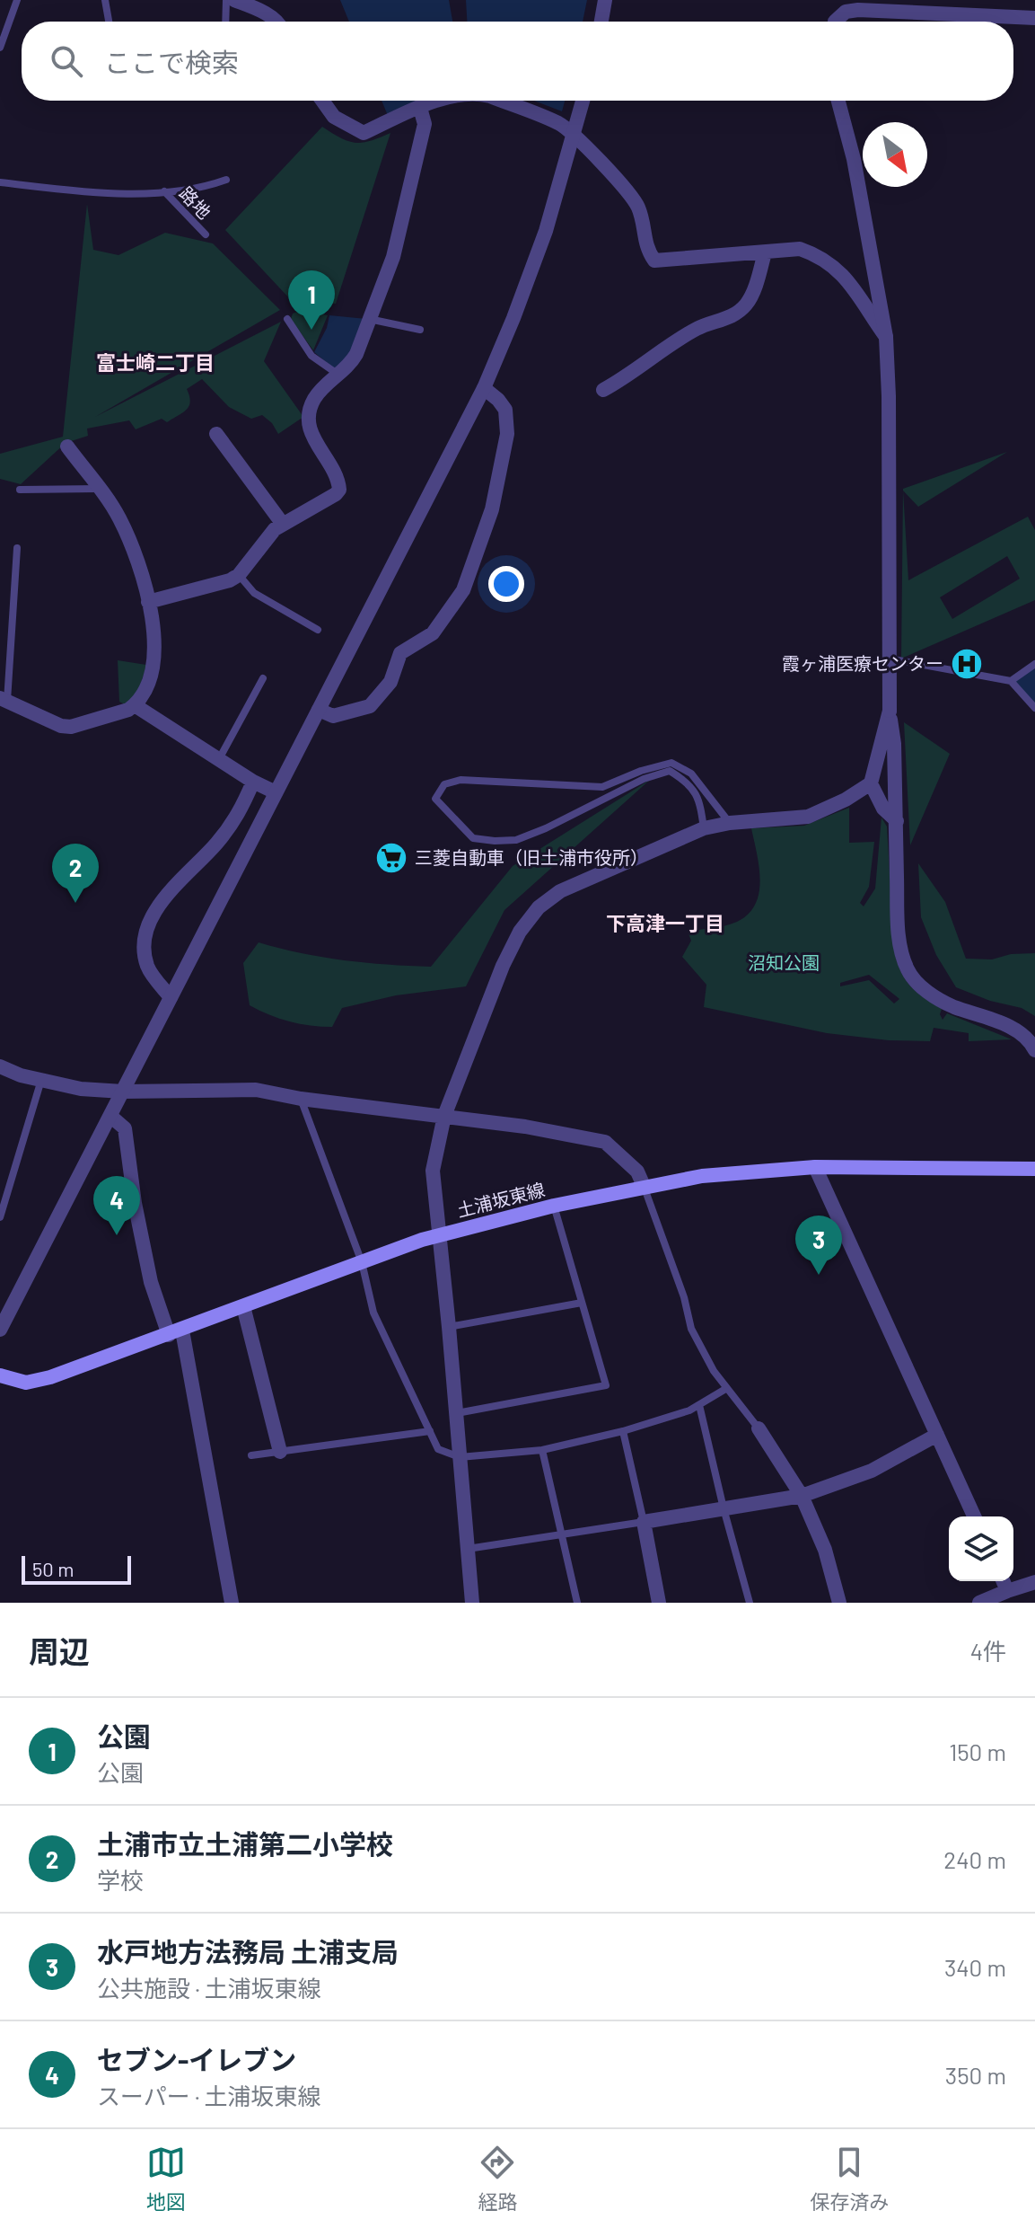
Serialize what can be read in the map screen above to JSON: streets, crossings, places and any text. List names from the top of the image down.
{
  "streets": {
    "main road": ["土浦坂東線"],
    "lane": ["路地"]
  },
  "districts": ["富士崎二丁目", "下高津一丁目"],
  "parks": ["沼知公園"],
  "places": {
    "hospital": ["霞ヶ浦医療センター"],
    "supermarket": ["三菱自動車（旧土浦市役所）"]
  },
  "scale_bar": "50 m",
  "north": "bottom right",
  "page": {
    "search": "ここで検索",
    "pins": [
      "1",
      "2",
      "4",
      "3"
    ],
    "scale": "50 m",
    "heading": ["周辺", "4件"],
    "list": [
      {
        "mark": "1",
        "name": "公園",
        "note": "公園",
        "value": "150 m"
      },
      {
        "mark": "2",
        "name": "土浦市立土浦第二小学校",
        "note": "学校",
        "value": "240 m"
      },
      {
        "mark": "3",
        "name": "水戸地方法務局 土浦支局",
        "note": "公共施設 · 土浦坂東線",
        "value": "340 m"
      },
      {
        "mark": "4",
        "name": "セブン-イレブン",
        "note": "スーパー · 土浦坂東線",
        "value": "350 m"
      }
    ],
    "nav": ["地図", "経路", "保存済み"]
  }
}
